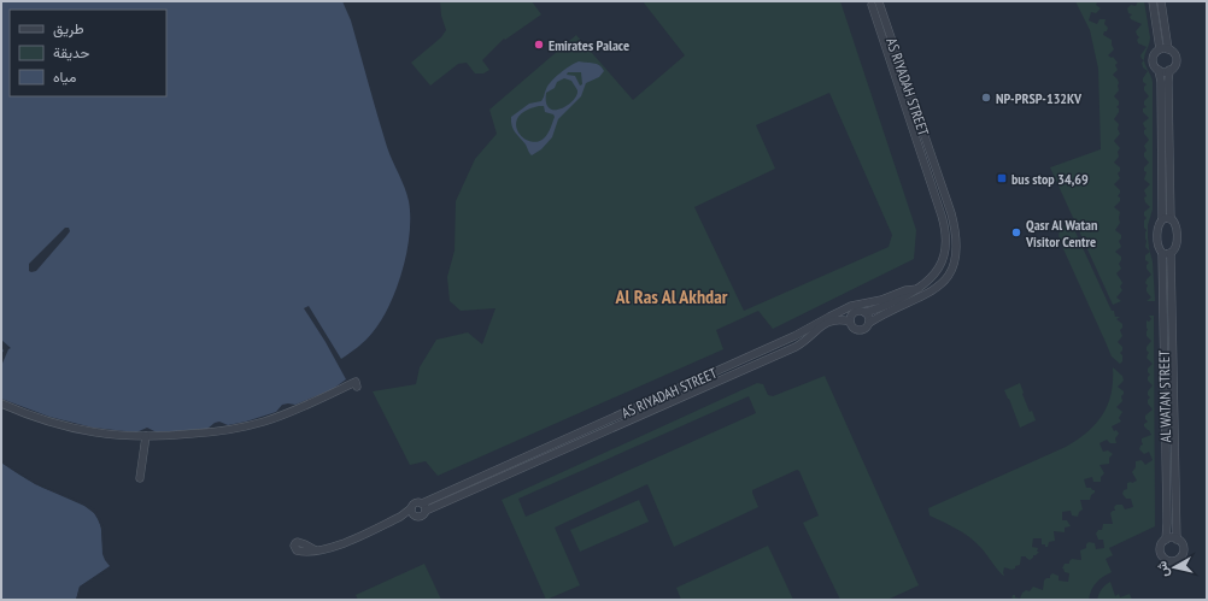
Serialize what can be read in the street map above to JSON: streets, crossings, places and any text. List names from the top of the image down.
{
  "streets": {
    "street": ["AS RIYADAH STREET", "AL WATAN STREET"]
  },
  "districts": ["Al Ras Al Akhdar"],
  "places": {
    "other": ["Emirates Palace", "NP-PRSP-132KV", "Qasr Al Watan Visitor Centre"],
    "transit": ["bus stop 34,69"]
  },
  "legend": ["طريق", "حديقة", "مياه"],
  "north": "left"
}
